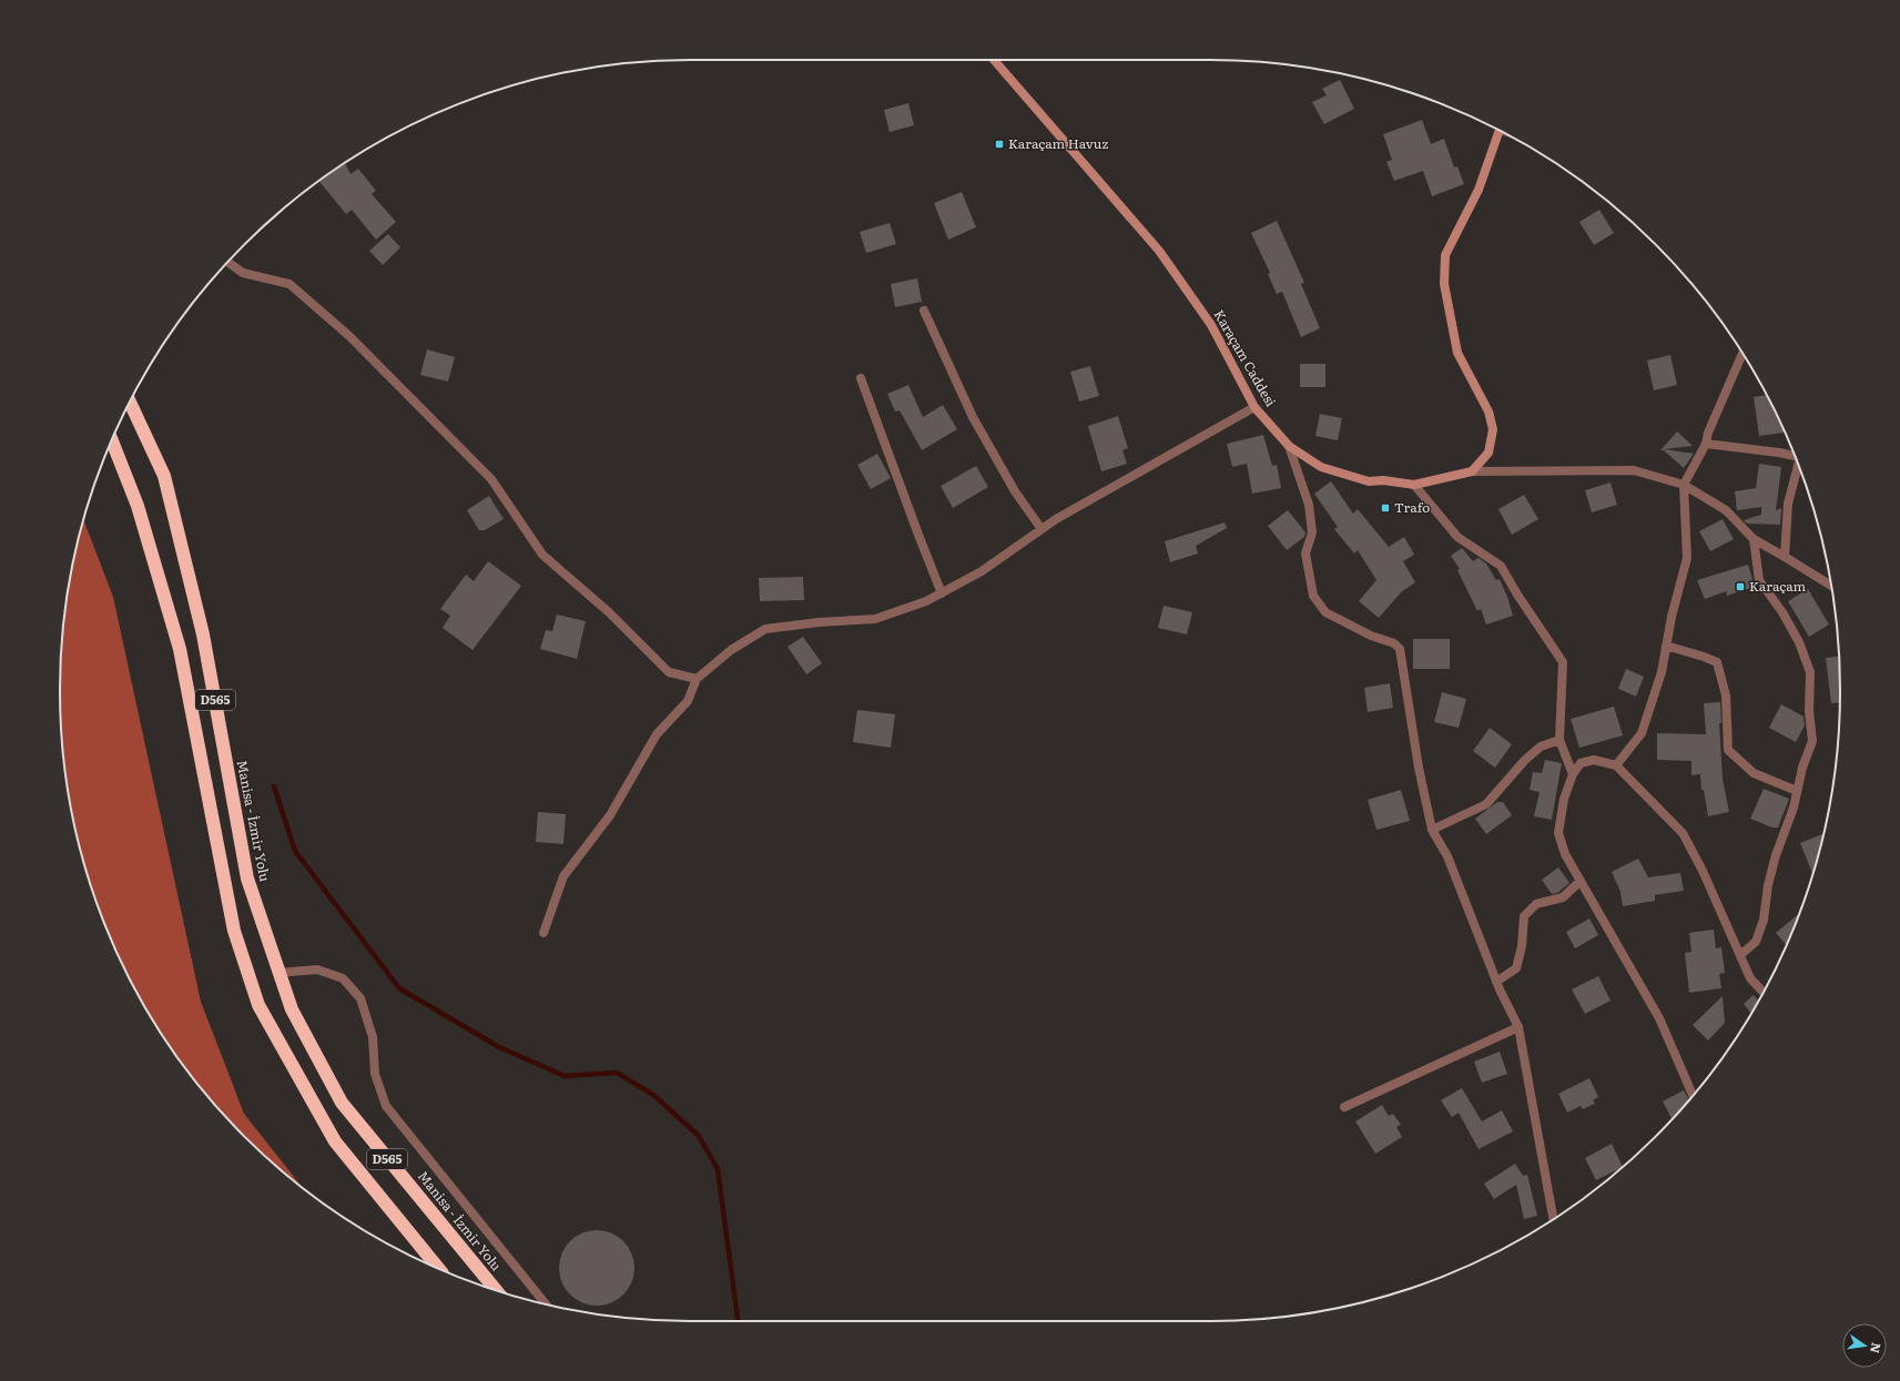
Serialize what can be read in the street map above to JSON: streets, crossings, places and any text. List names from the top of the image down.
{
  "streets": {
    "highway": ["D565", "Manisa - İzmir Yolu"],
    "street": ["Karaçam Caddesi"]
  },
  "places": {
    "transit": ["Karaçam Havuz", "Trafo", "Karaçam"]
  },
  "north": "right"
}
